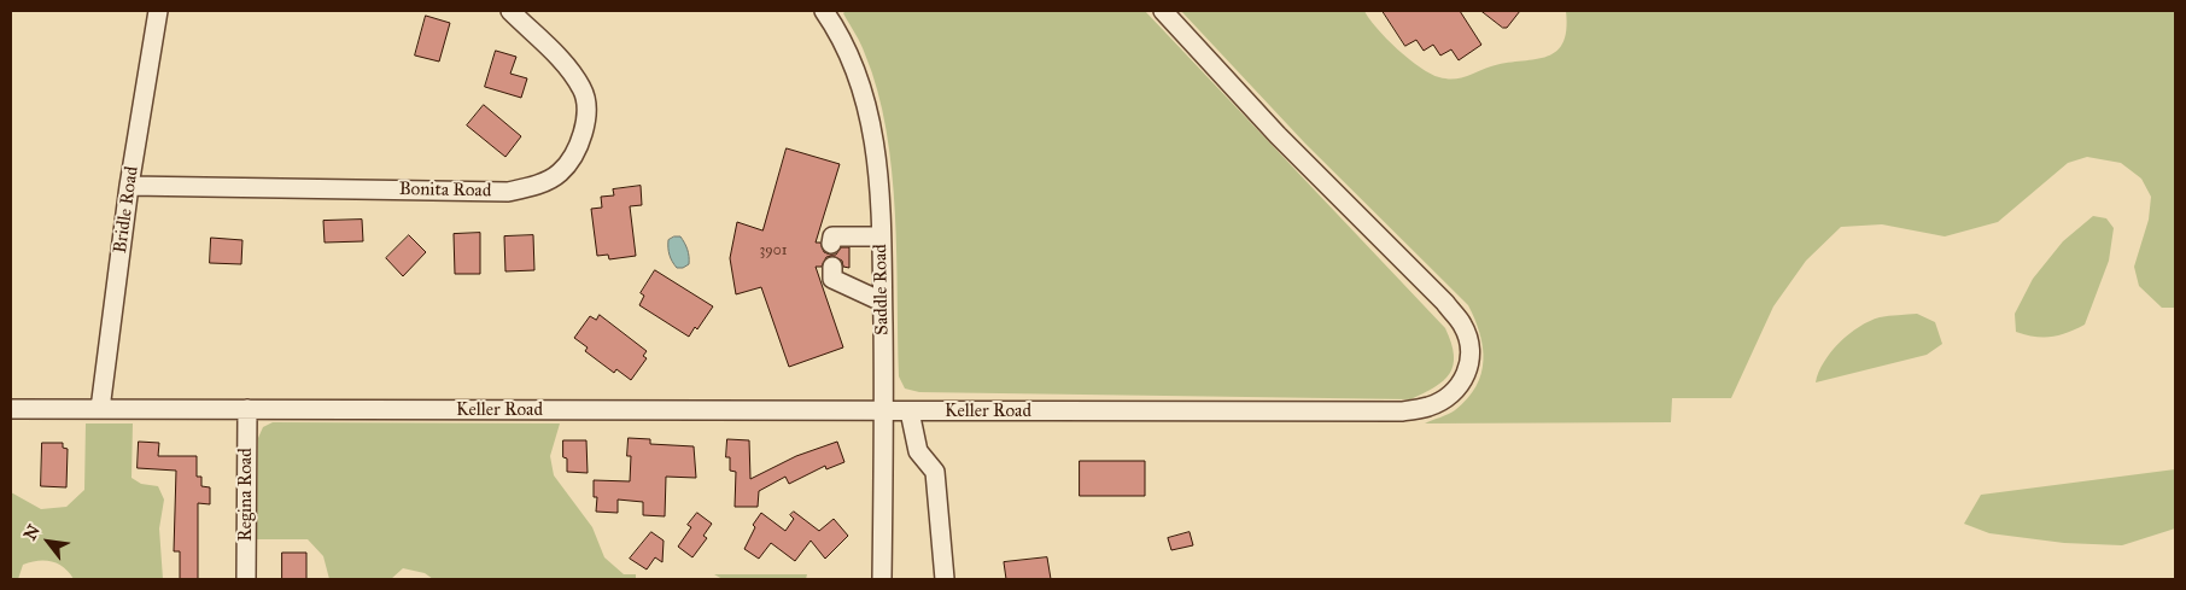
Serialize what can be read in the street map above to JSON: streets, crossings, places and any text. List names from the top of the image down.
{
  "streets": {
    "street": [
      "Bonita Road",
      "Bridle Road",
      "Saddle Road",
      "Keller Road",
      "Regina Road"
    ]
  },
  "crossings": [
    ["Bonita Road", "Bridle Road"],
    ["Bridle Road", "Keller Road"],
    ["Saddle Road", "Keller Road"],
    ["Keller Road", "Regina Road"]
  ],
  "house_numbers": ["3901"],
  "north": "top left"
}
